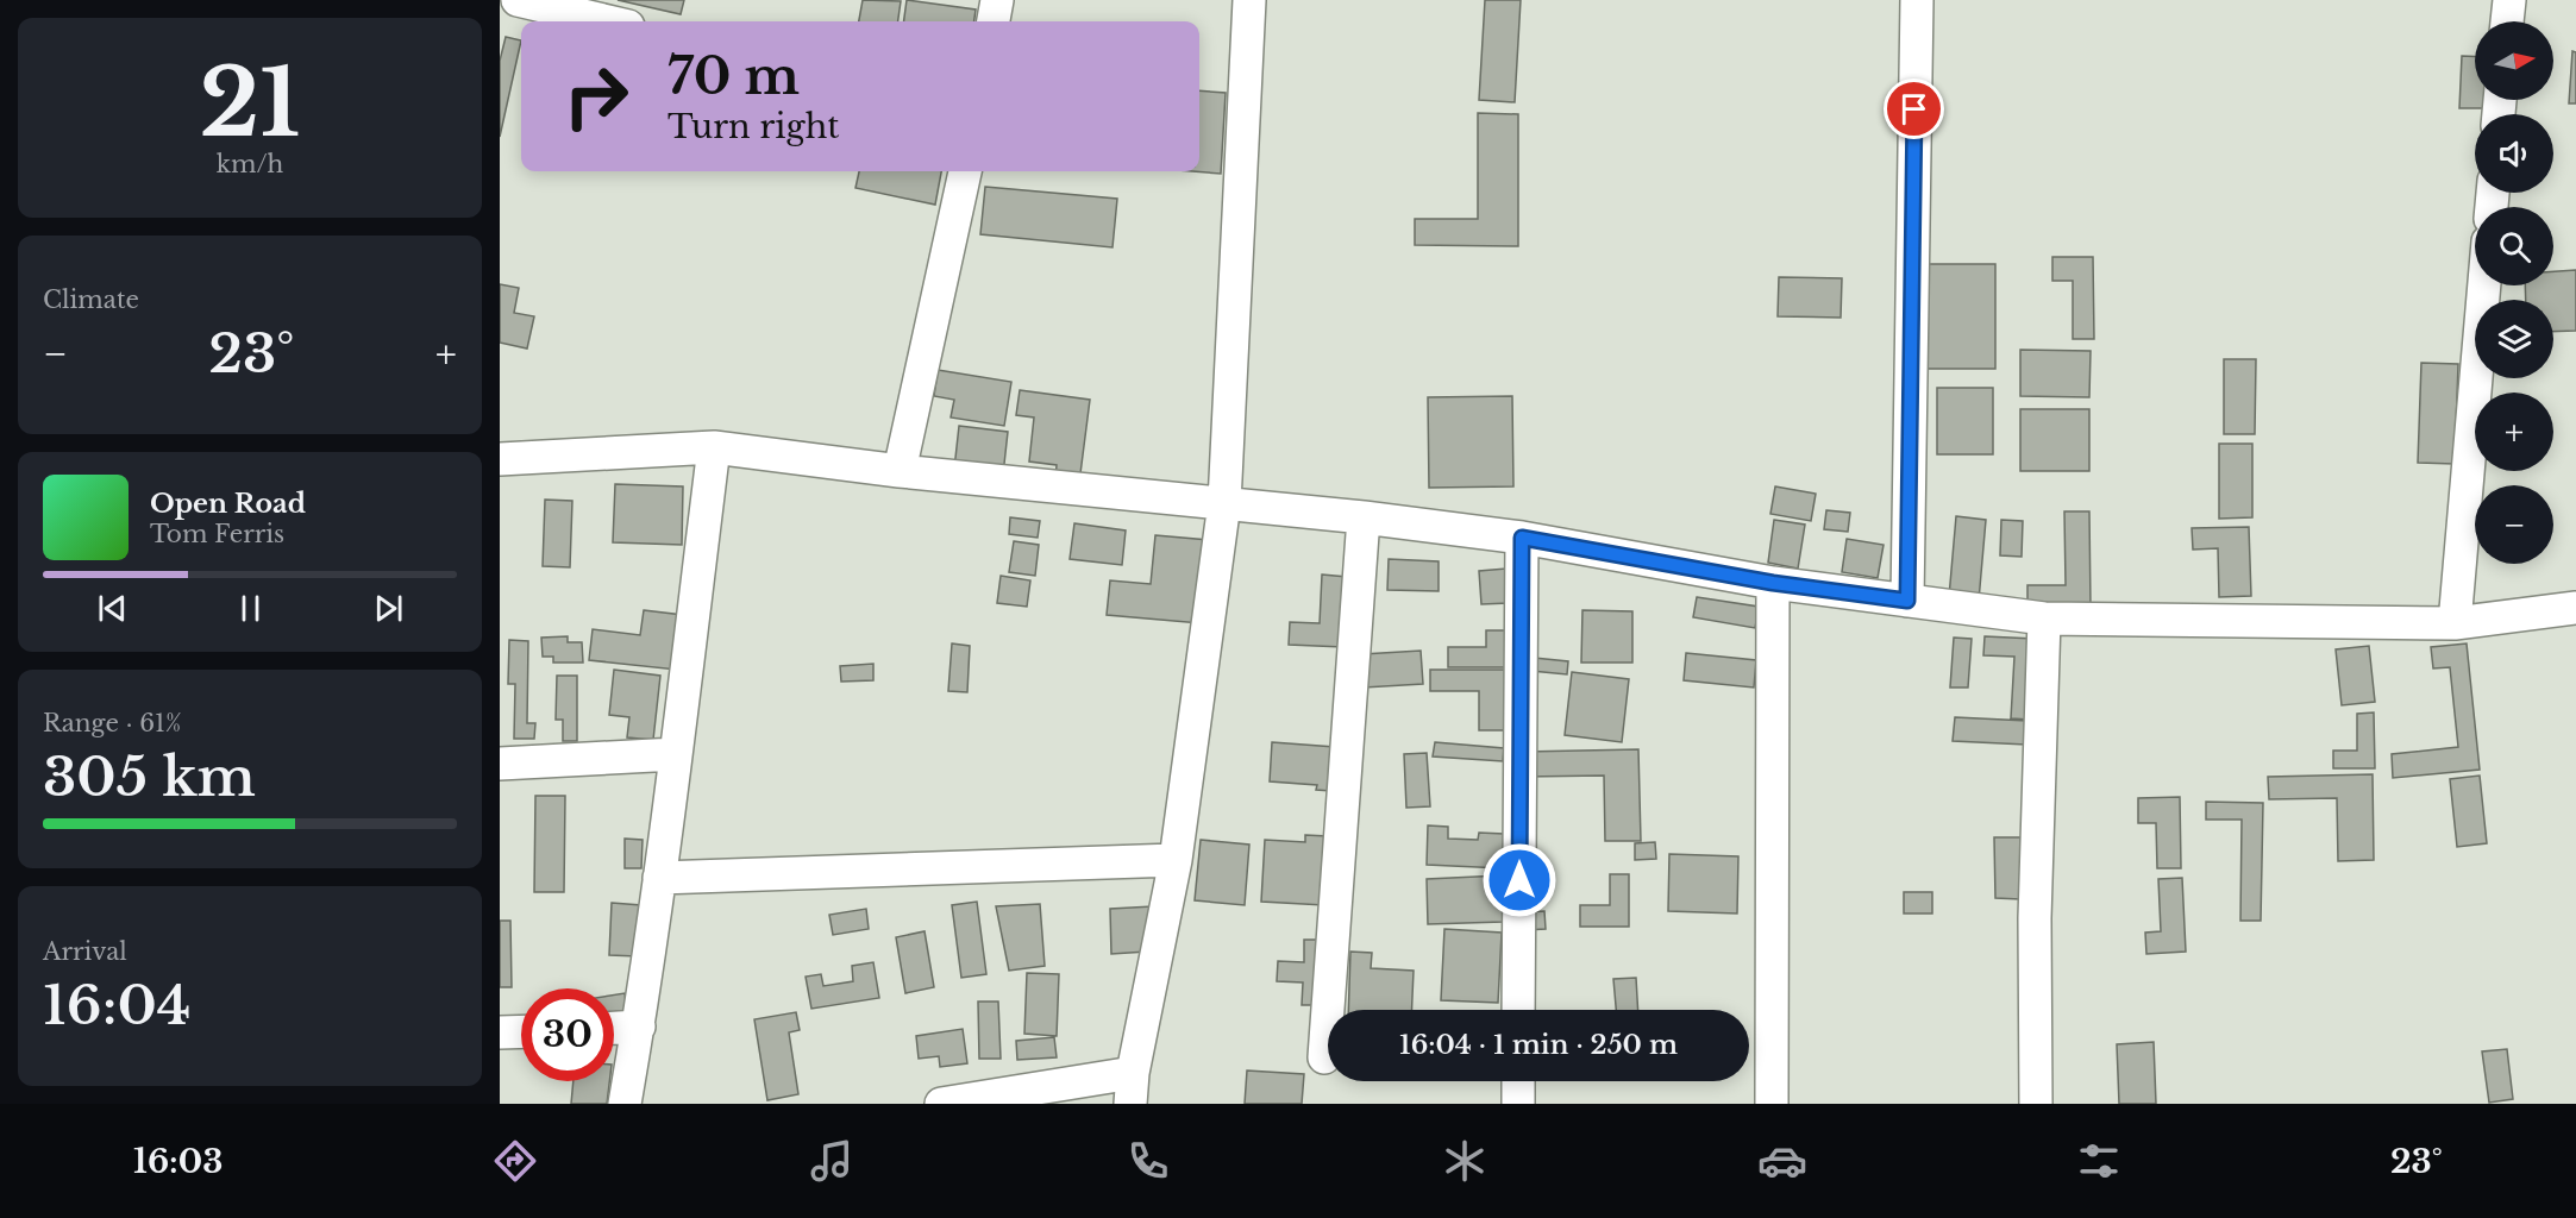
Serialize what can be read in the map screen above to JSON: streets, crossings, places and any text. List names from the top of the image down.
{
  "north": "right",
  "page": {
    "tile": [
      ["21", "km/h"],
      "Climate",
      ["Range · 61%", "305 km"],
      ["Arrival", "16:04"]
    ],
    "map_buttons": ["+", "−"],
    "turn": ["70 m", "Turn right"],
    "heat": ["−", "23°", "+"],
    "song": ["Open Road", "Tom Ferris"],
    "limit": "30",
    "trip": "16:04 · 1 min · 250 m",
    "tabs": ["16:03", "23°"]
  }
}
